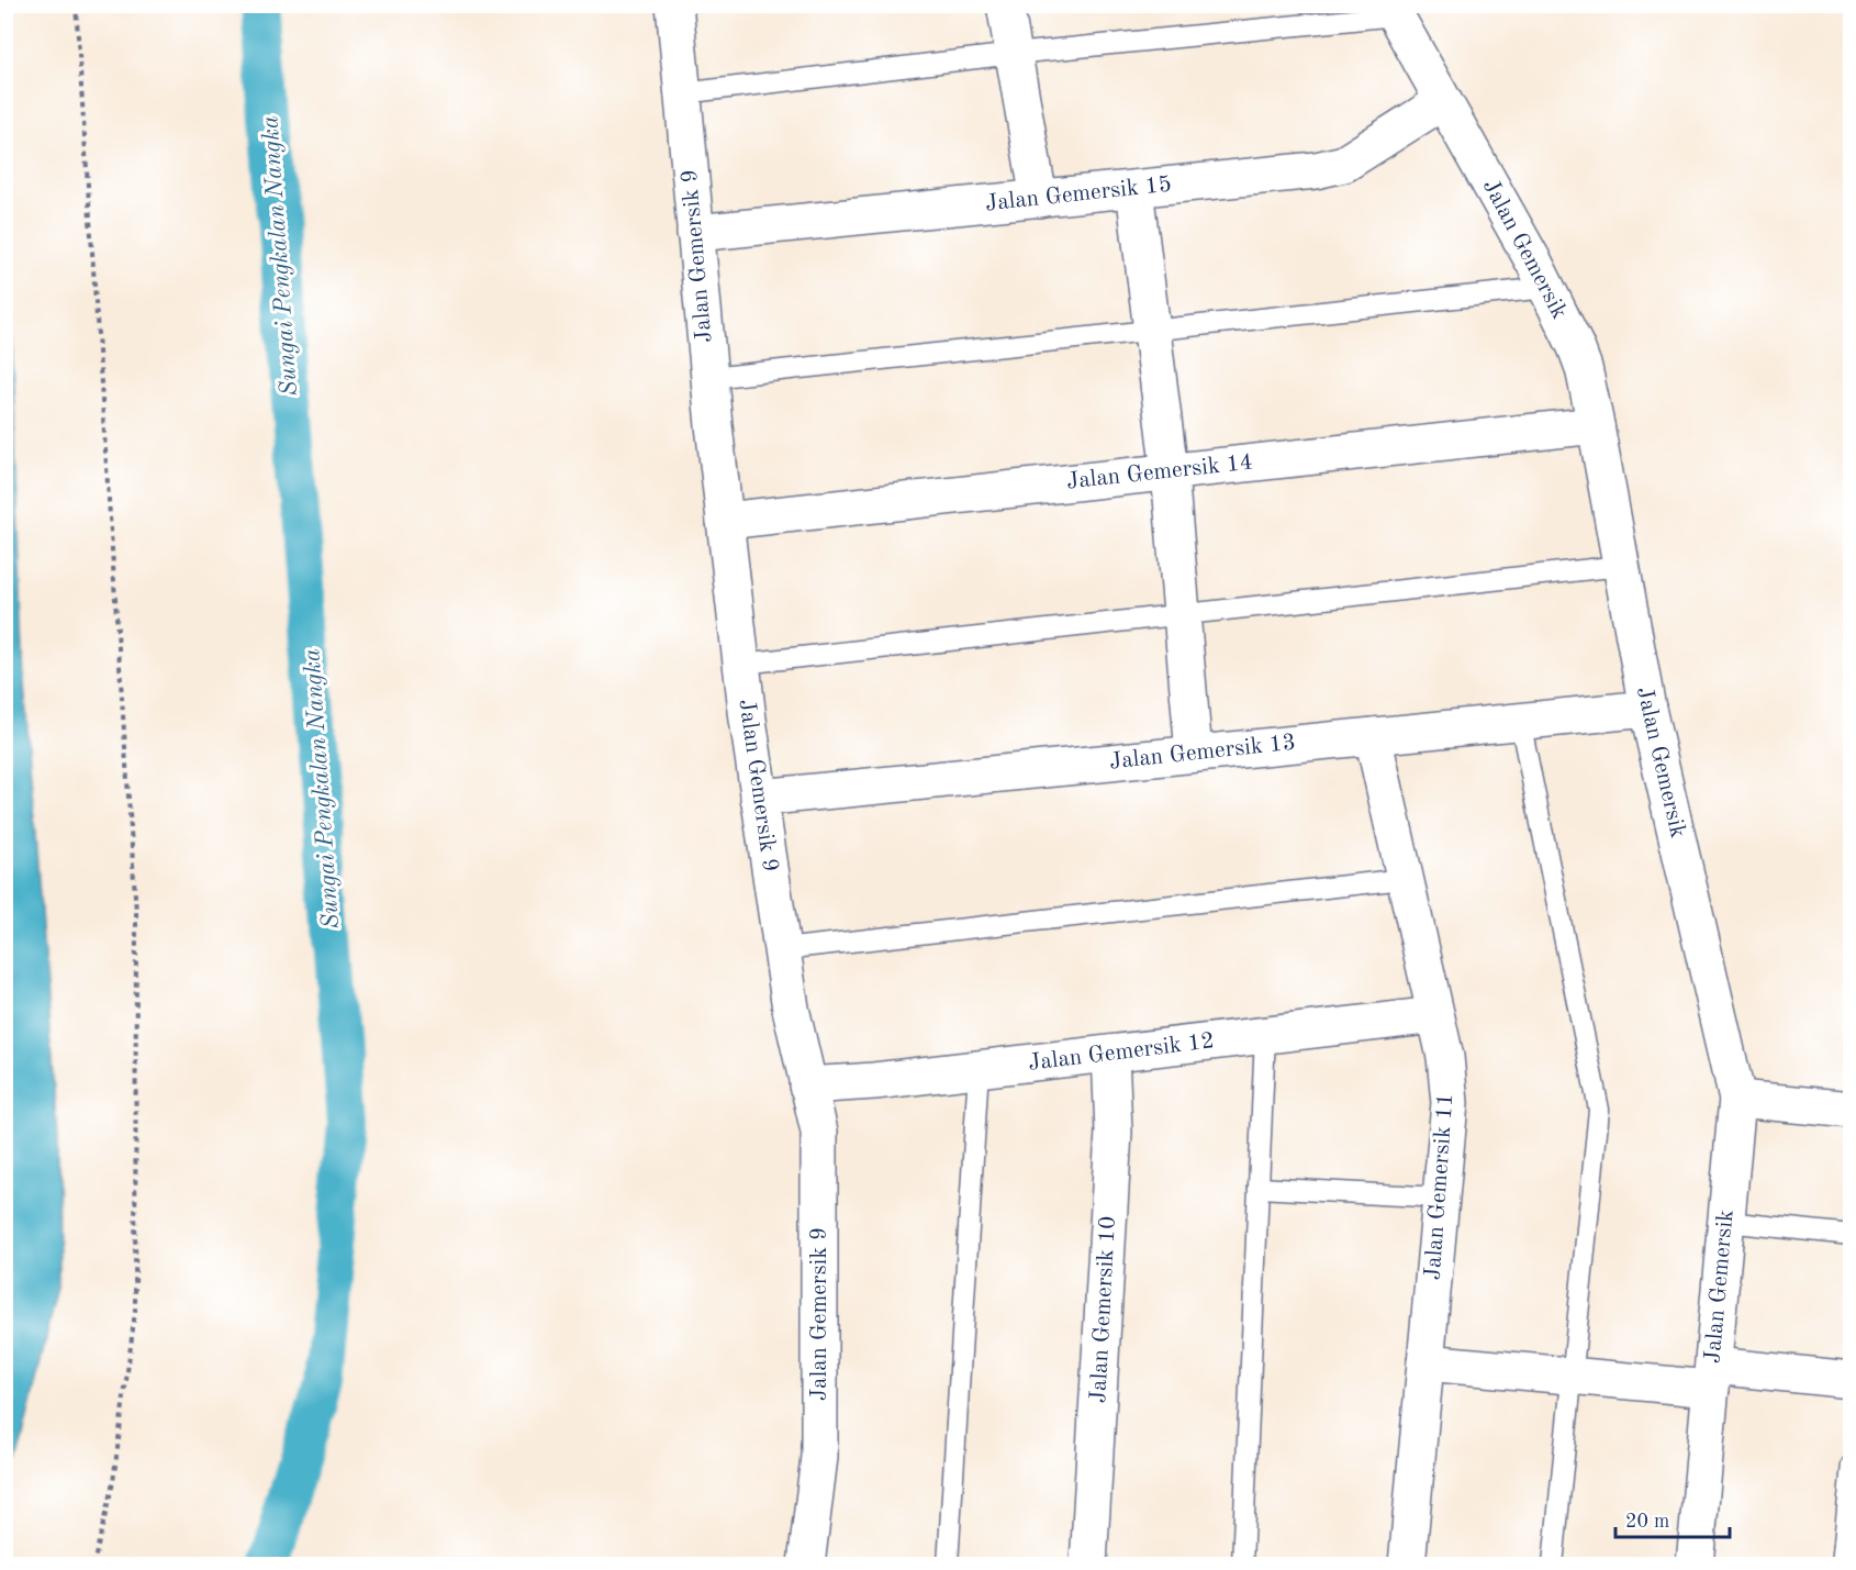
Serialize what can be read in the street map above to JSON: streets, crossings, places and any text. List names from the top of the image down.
{
  "streets": {
    "street": [
      "Jalan Gemersik 15",
      "Jalan Gemersik",
      "Jalan Gemersik 9",
      "Jalan Gemersik 14",
      "Jalan Gemersik 13",
      "Jalan Gemersik 12",
      "Jalan Gemersik 11",
      "Jalan Gemersik 10"
    ]
  },
  "crossings": [
    ["Jalan Gemersik 15", "Jalan Gemersik"],
    ["Jalan Gemersik 15", "Jalan Gemersik 9"],
    ["Jalan Gemersik", "Jalan Gemersik 14"],
    ["Jalan Gemersik", "Jalan Gemersik 13"],
    ["Jalan Gemersik 9", "Jalan Gemersik 14"],
    ["Jalan Gemersik 9", "Jalan Gemersik 13"],
    ["Jalan Gemersik 9", "Jalan Gemersik 12"],
    ["Jalan Gemersik 13", "Jalan Gemersik 11"],
    ["Jalan Gemersik 12", "Jalan Gemersik 11"],
    ["Jalan Gemersik 12", "Jalan Gemersik 10"]
  ],
  "water": ["Sungai Pengkalan Nangka"],
  "scale_bar": "20 m"
}
